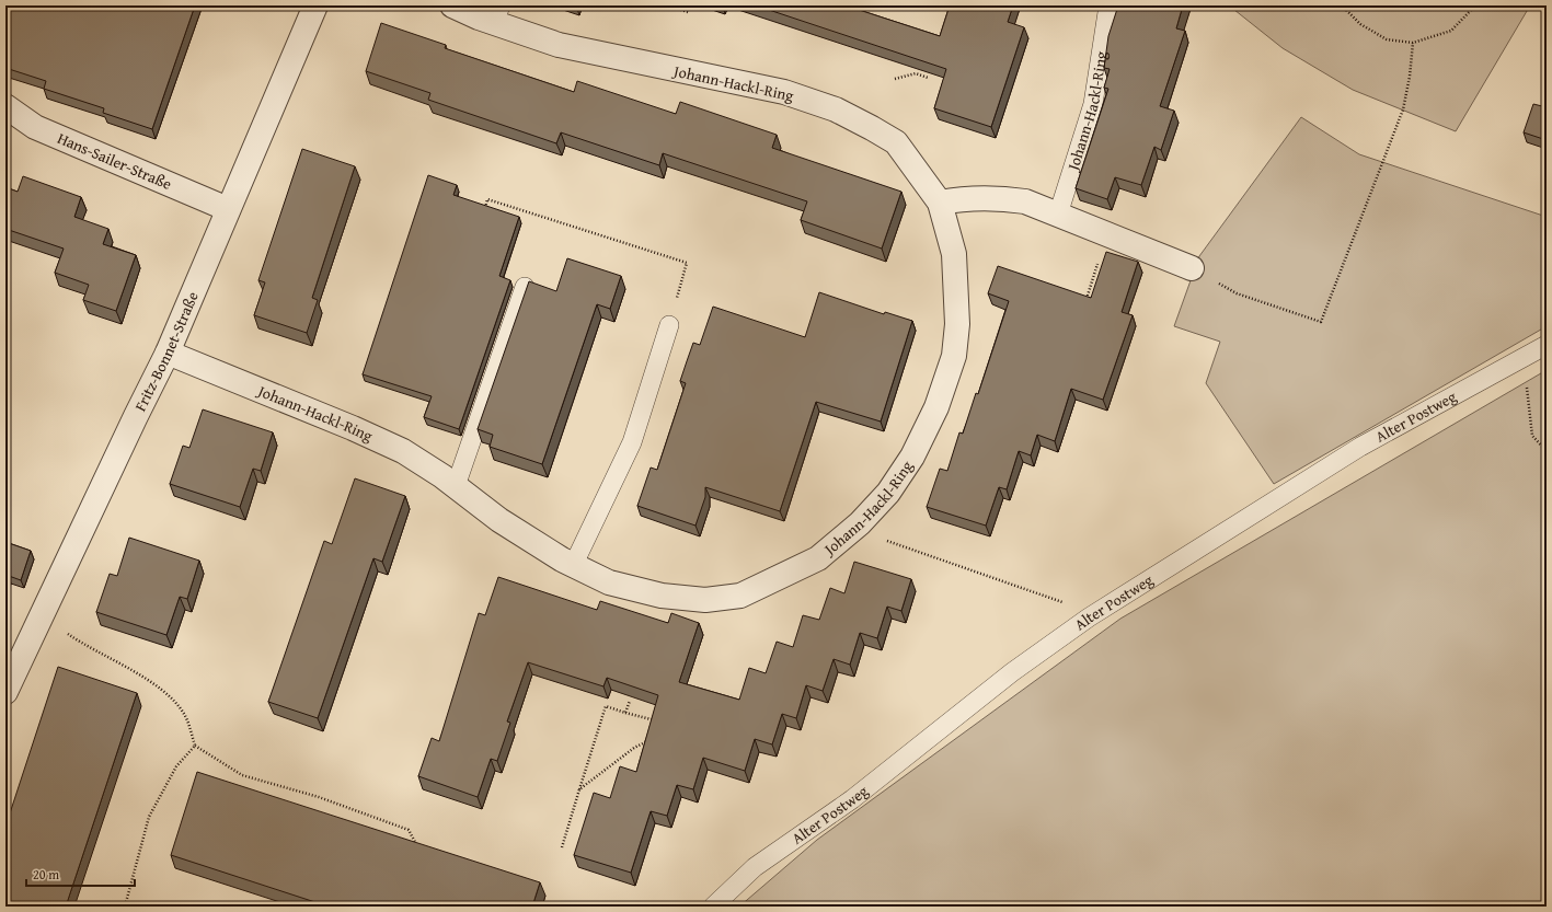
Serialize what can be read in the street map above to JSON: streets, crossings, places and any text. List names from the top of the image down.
{
  "streets": {
    "street": ["Johann-Hackl-Ring", "Hans-Sailer-Straße", "Fritz-Bonnet-Straße"],
    "lane": ["Alter Postweg"]
  },
  "crossings": [
    ["Johann-Hackl-Ring", "Fritz-Bonnet-Straße"],
    ["Hans-Sailer-Straße", "Fritz-Bonnet-Straße"]
  ],
  "scale_bar": "20 m"
}
